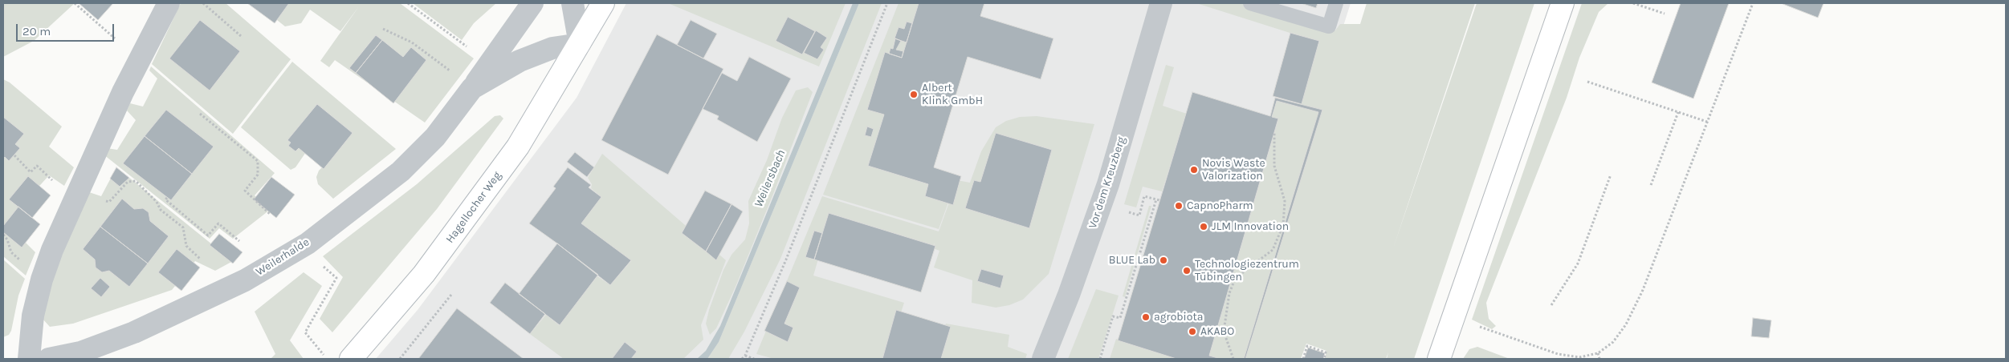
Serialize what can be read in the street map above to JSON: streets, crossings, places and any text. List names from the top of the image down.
{
  "streets": {
    "street": ["Vor dem Kreuzberg", "Hagellocher Weg", "Weilerhalde"]
  },
  "crossings": [
    ["Hagellocher Weg", "Weilerhalde"]
  ],
  "water": ["Weilersbach"],
  "places": [
    "Albert Klink GmbH",
    "Novis Waste Valorization",
    "CapnoPharm",
    "JLM Innovation",
    "BLUE Lab",
    "Technologiezentrum Tübingen",
    "agrobiota",
    "AKABO"
  ],
  "scale_bar": "20 m"
}
